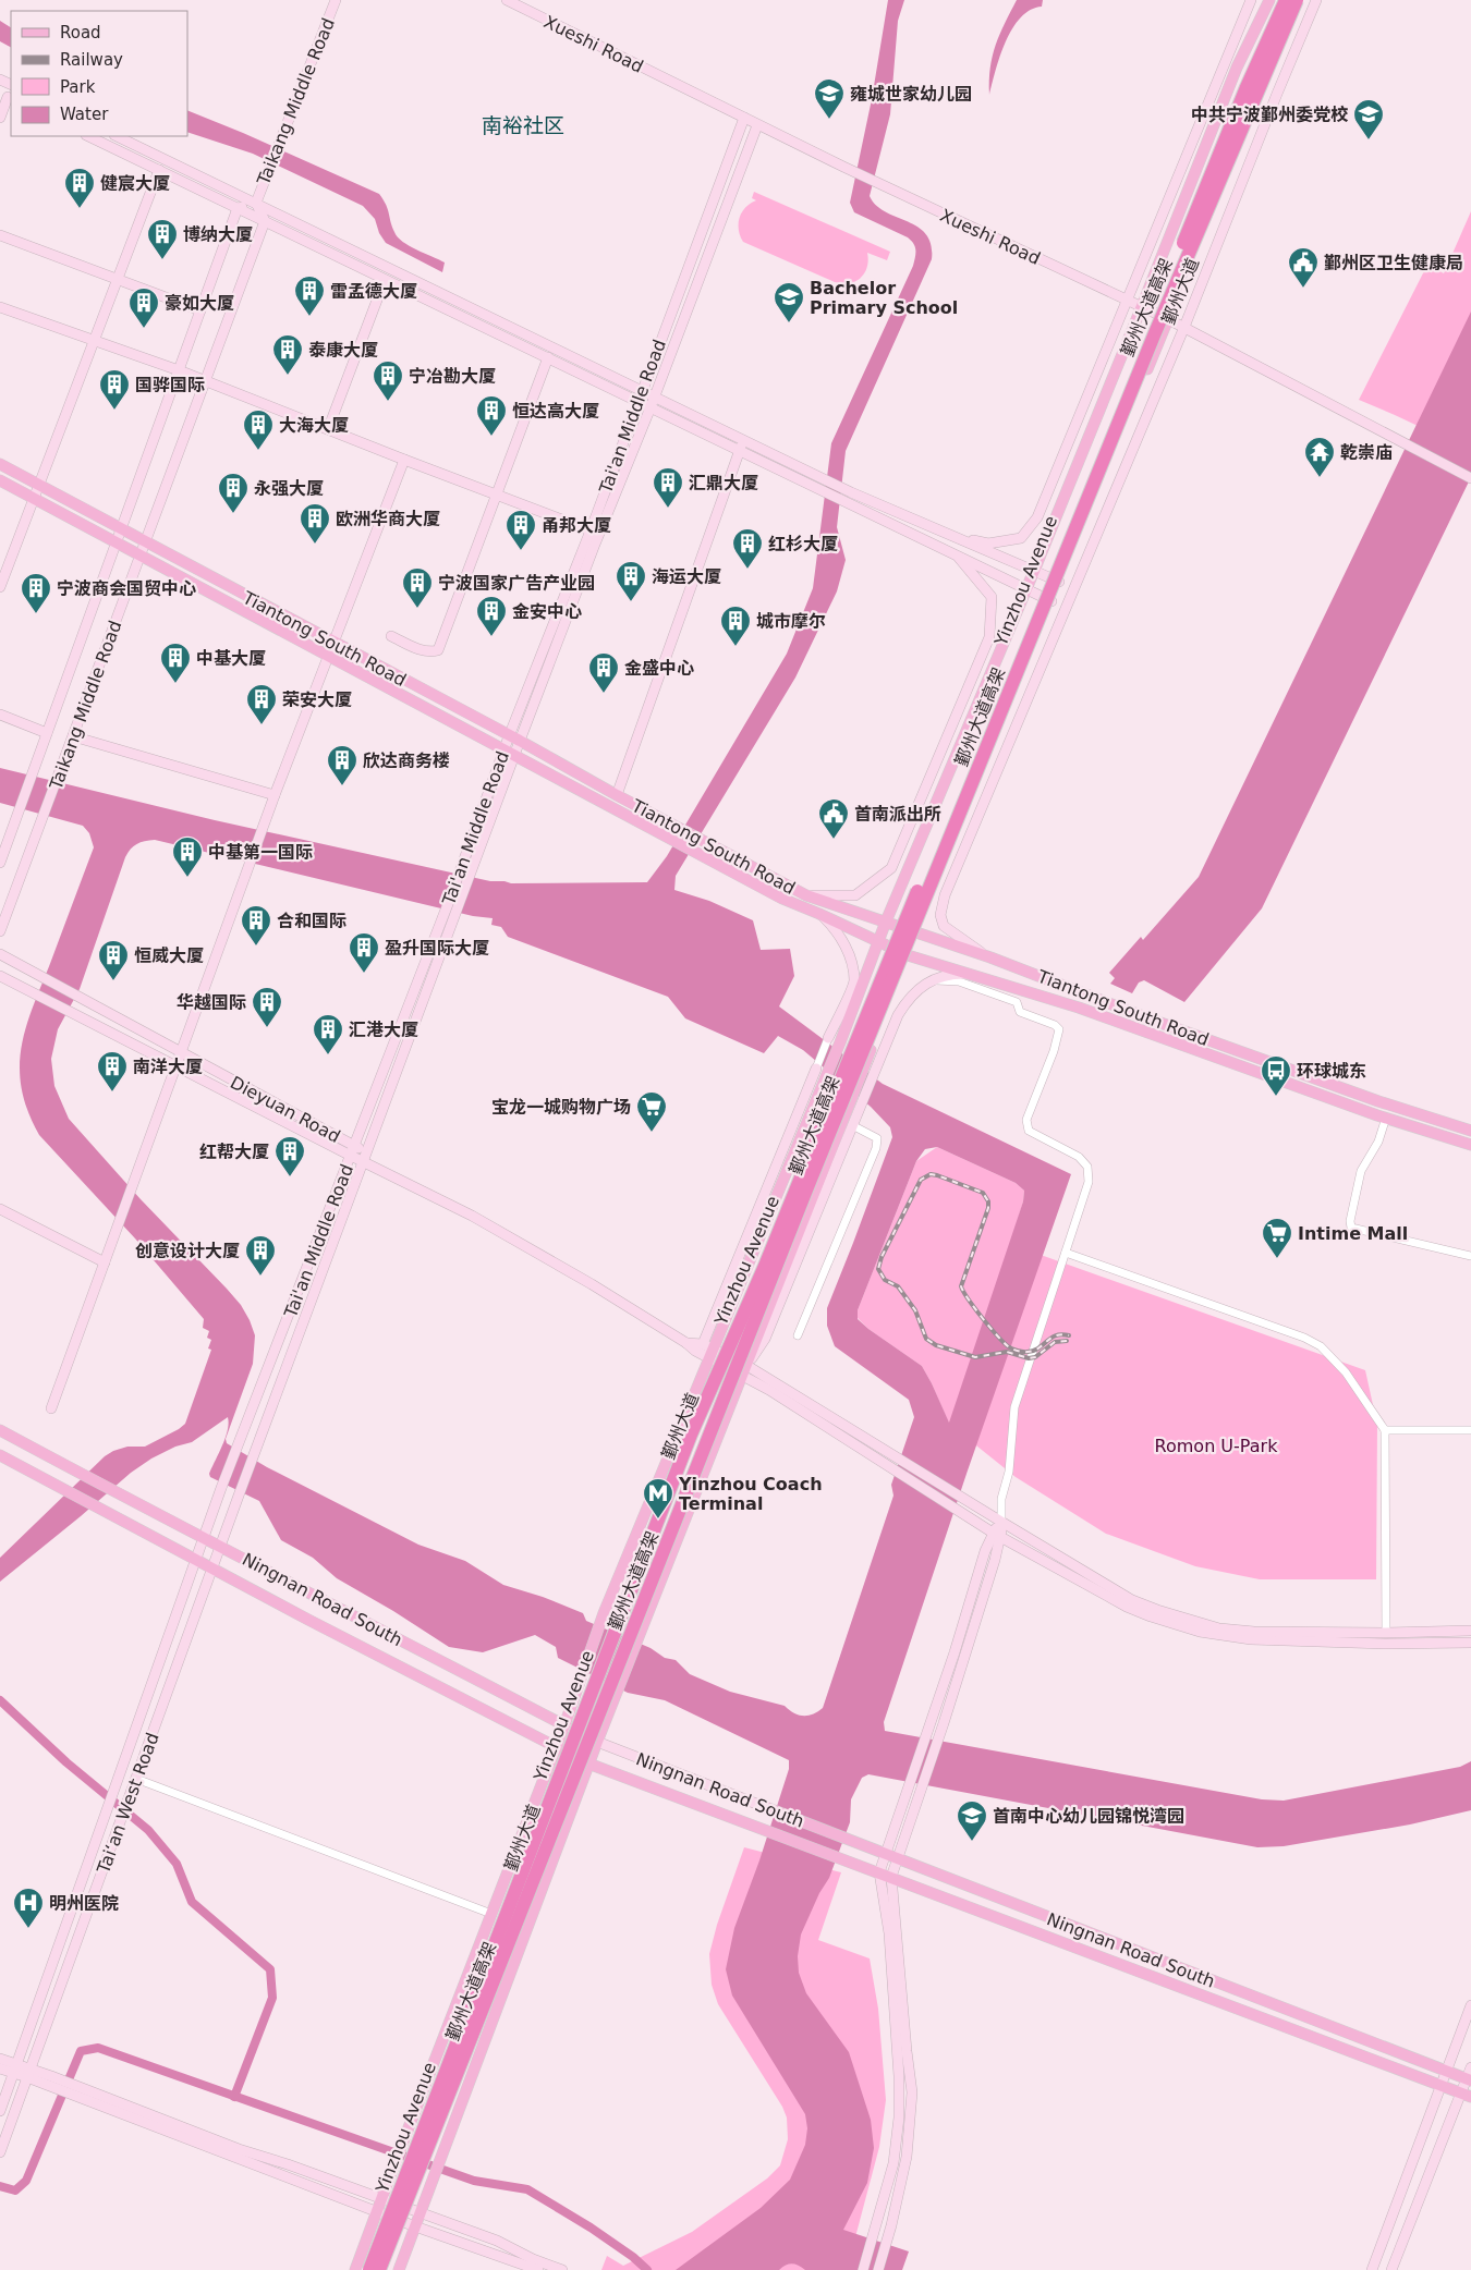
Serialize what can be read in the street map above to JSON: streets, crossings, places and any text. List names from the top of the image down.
{
  "streets": {
    "highway": ["鄞州大道高架", "Yinzhou Avenue"],
    "main road": ["鄞州大道", "Tiantong South Road", "Ningnan Road South"],
    "street": [
      "Xueshi Road",
      "Taikang Middle Road",
      "Tai'an Middle Road",
      "Dieyuan Road",
      "Tai‘an West Road"
    ]
  },
  "crossings": [
    ["Xueshi Road", "鄞州大道"],
    ["Xueshi Road", "Tai'an Middle Road"],
    ["Xueshi Road", "Yinzhou Avenue"],
    ["Taikang Middle Road", "Tiantong South Road"],
    ["鄞州大道", "鄞州大道高架"],
    ["鄞州大道", "Yinzhou Avenue"],
    ["鄞州大道", "Dieyuan Road"],
    ["鄞州大道", "Ningnan Road South"],
    ["鄞州大道高架", "Yinzhou Avenue"],
    ["Tai'an Middle Road", "Tiantong South Road"],
    ["Tai'an Middle Road", "Dieyuan Road"],
    ["Tai'an Middle Road", "Ningnan Road South"],
    ["Tai'an Middle Road", "Tai‘an West Road"],
    ["Yinzhou Avenue", "Tiantong South Road"],
    ["Ningnan Road South", "Tai‘an West Road"]
  ],
  "districts": ["南裕社区"],
  "parks": ["Romon U-Park"],
  "places": {
    "school or university": [
      "雍城世家幼儿园",
      "中共宁波鄞州委党校",
      "Bachelor Primary School",
      "首南中心幼儿园锦悦湾园"
    ],
    "building": [
      "健宸大厦",
      "博纳大厦",
      "雷孟德大厦",
      "豪如大厦",
      "泰康大厦",
      "宁冶勘大厦",
      "国骅国际",
      "恒达高大厦",
      "大海大厦",
      "汇鼎大厦",
      "永强大厦",
      "欧洲华商大厦",
      "甬邦大厦",
      "红杉大厦",
      "海运大厦",
      "宁波国家广告产业园",
      "宁波商会国贸中心",
      "金安中心",
      "城市摩尔",
      "中基大厦",
      "金盛中心",
      "荣安大厦",
      "欣达商务楼",
      "中基第一国际",
      "合和国际",
      "盈升国际大厦",
      "恒威大厦",
      "华越国际",
      "汇港大厦",
      "南洋大厦",
      "红帮大厦",
      "创意设计大厦"
    ],
    "public building": ["鄞州区卫生健康局", "首南派出所"],
    "temple": ["乾崇庙"],
    "bus stop": ["环球城东"],
    "supermarket": ["宝龙一城购物广场", "Intime Mall"],
    "metro station": ["Yinzhou Coach Terminal"],
    "hospital": ["明州医院"]
  },
  "legend": [
    "Road",
    "Railway",
    "Park",
    "Water"
  ]
}
